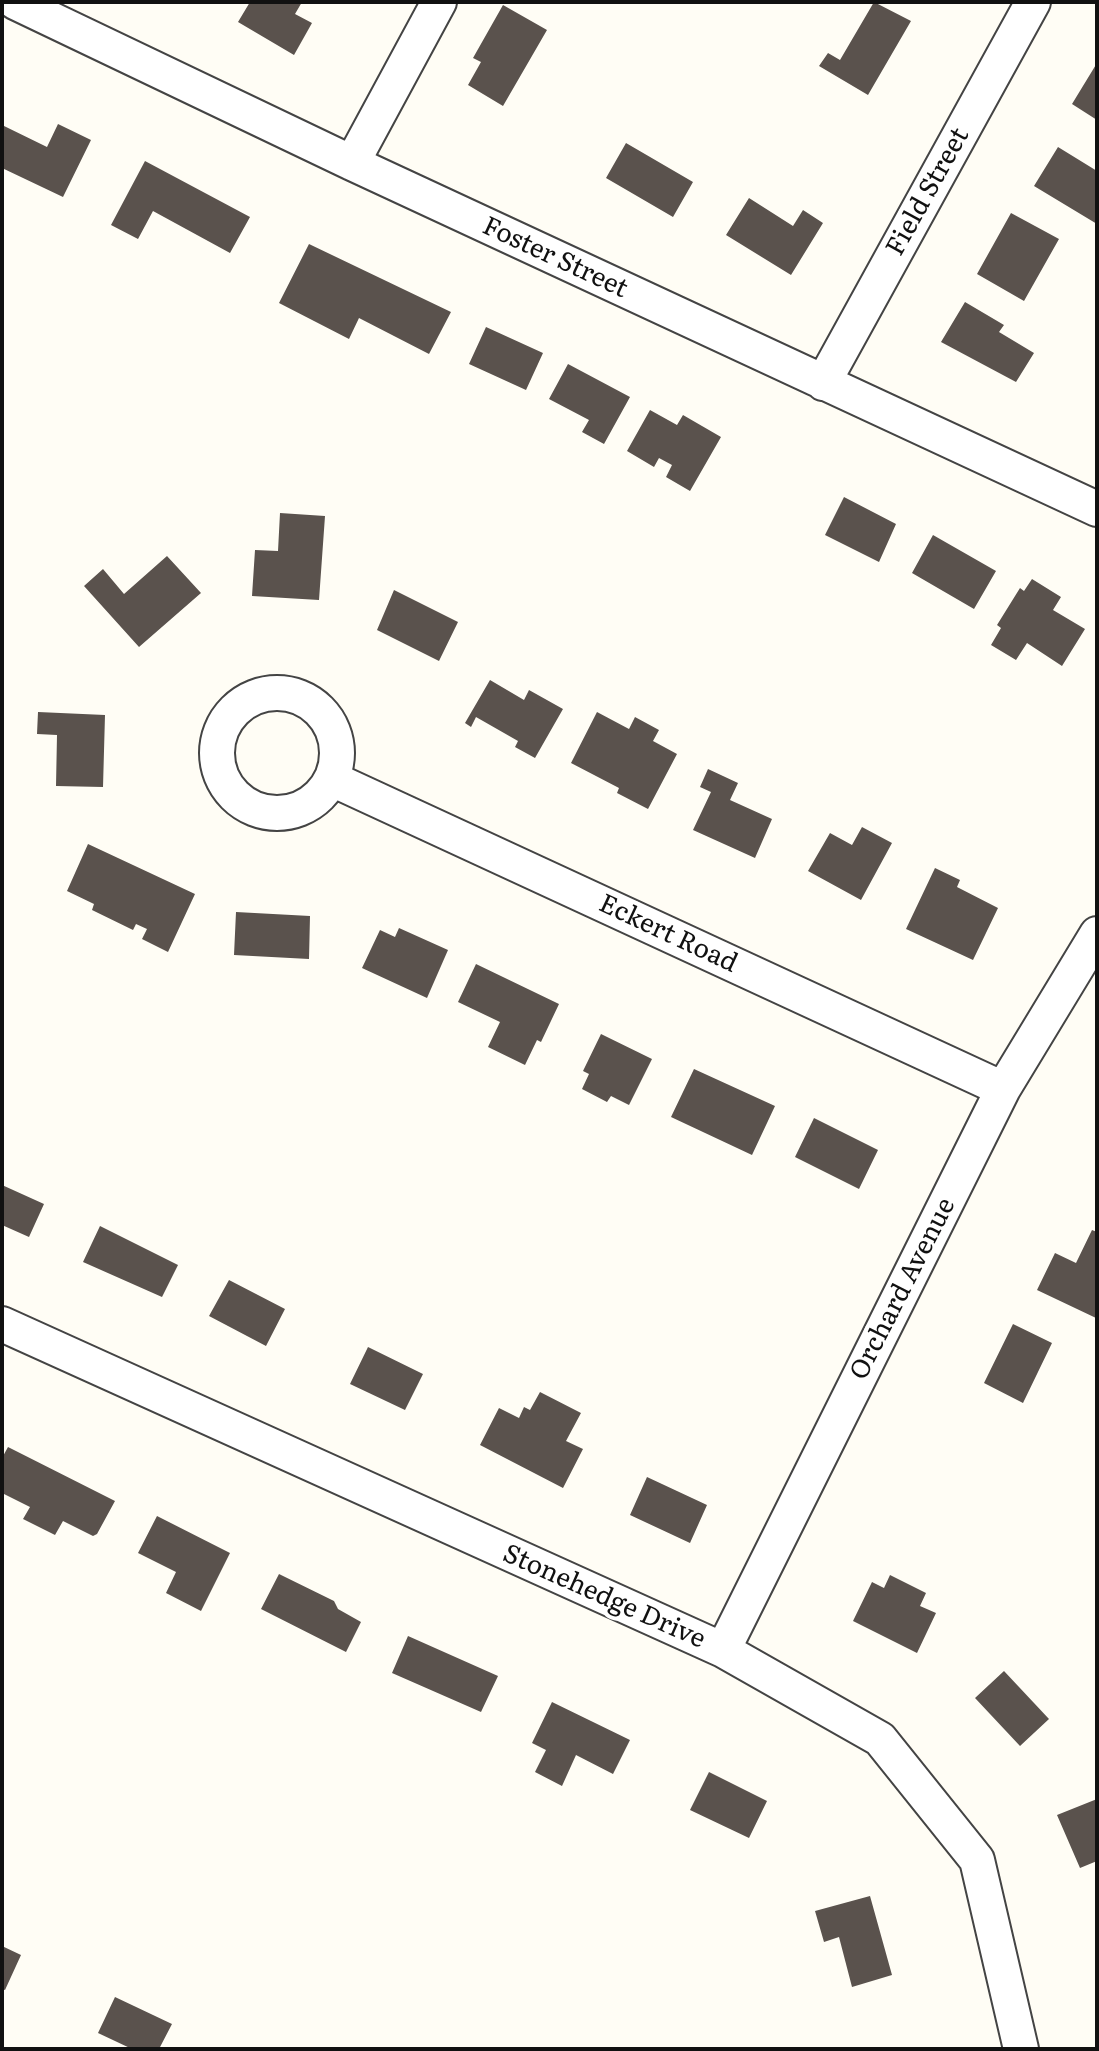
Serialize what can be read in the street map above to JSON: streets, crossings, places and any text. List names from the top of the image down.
{
  "streets": {
    "street": [
      "Field Street",
      "Foster Street",
      "Eckert Road",
      "Orchard Avenue",
      "Stonehedge Drive"
    ]
  },
  "crossings": [
    ["Field Street", "Foster Street"],
    ["Eckert Road", "Orchard Avenue"],
    ["Orchard Avenue", "Stonehedge Drive"]
  ]
}
